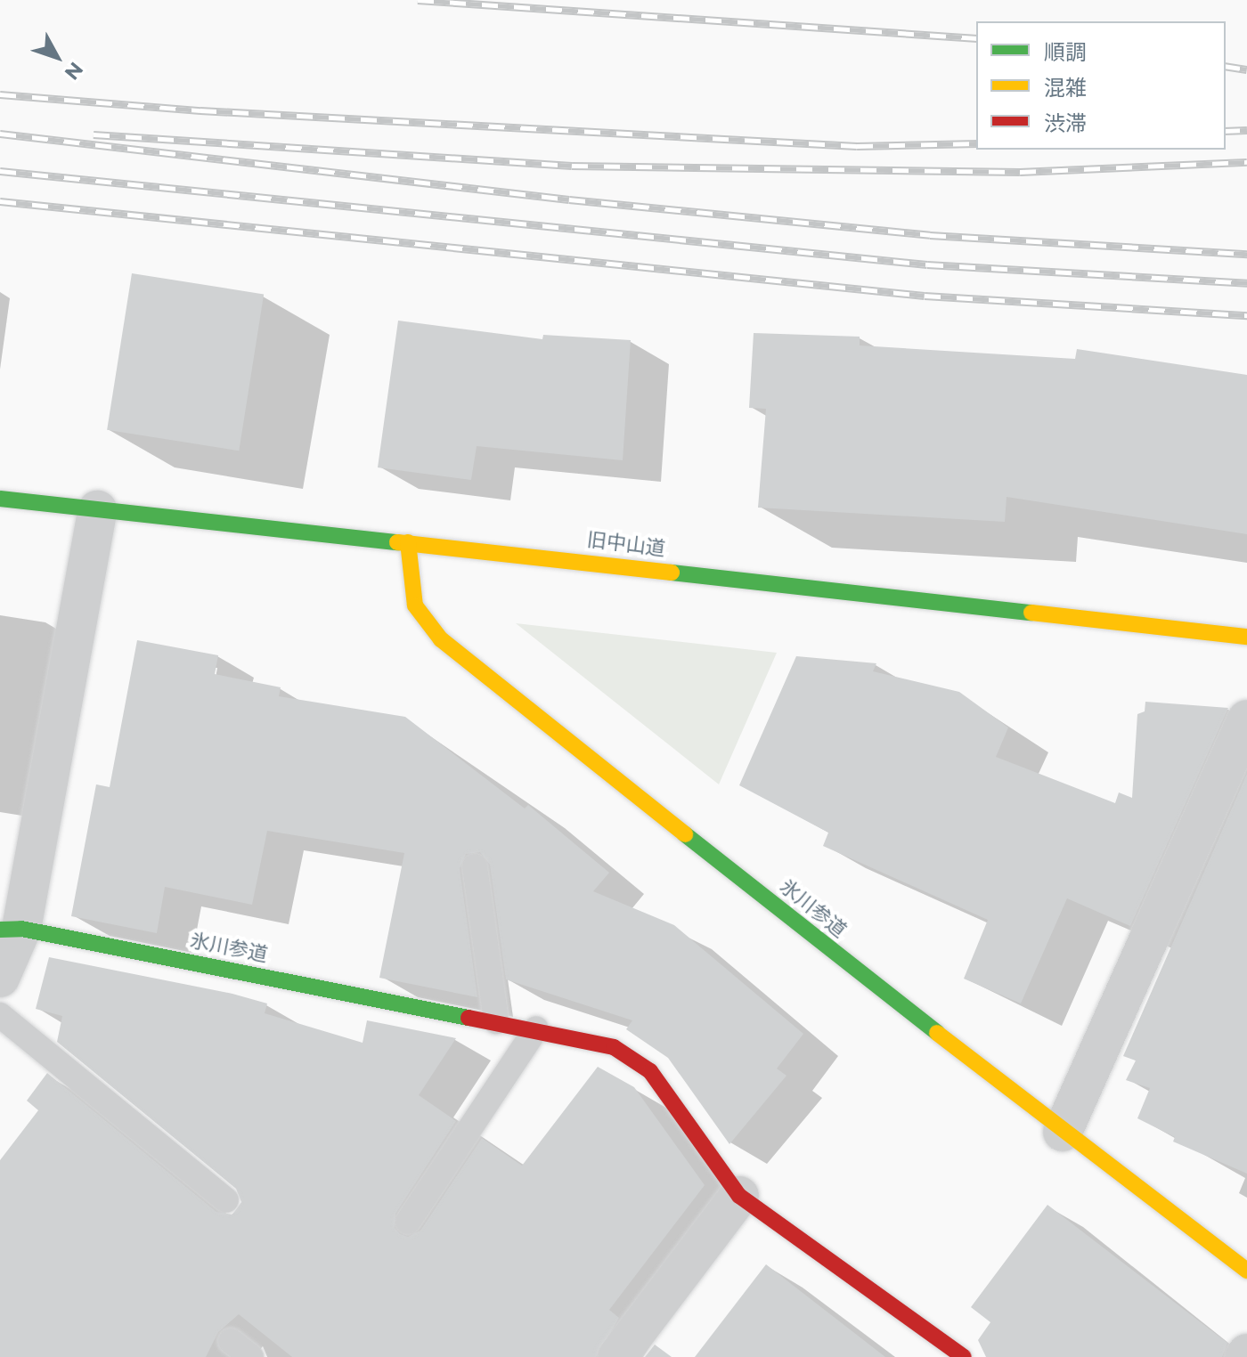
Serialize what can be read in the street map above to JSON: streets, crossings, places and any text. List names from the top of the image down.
{
  "streets": {
    "street": ["旧中山道", "氷川参道"]
  },
  "crossings": [
    ["旧中山道", "氷川参道"]
  ],
  "legend": ["順調", "混雑", "渋滞"],
  "north": "bottom right"
}
